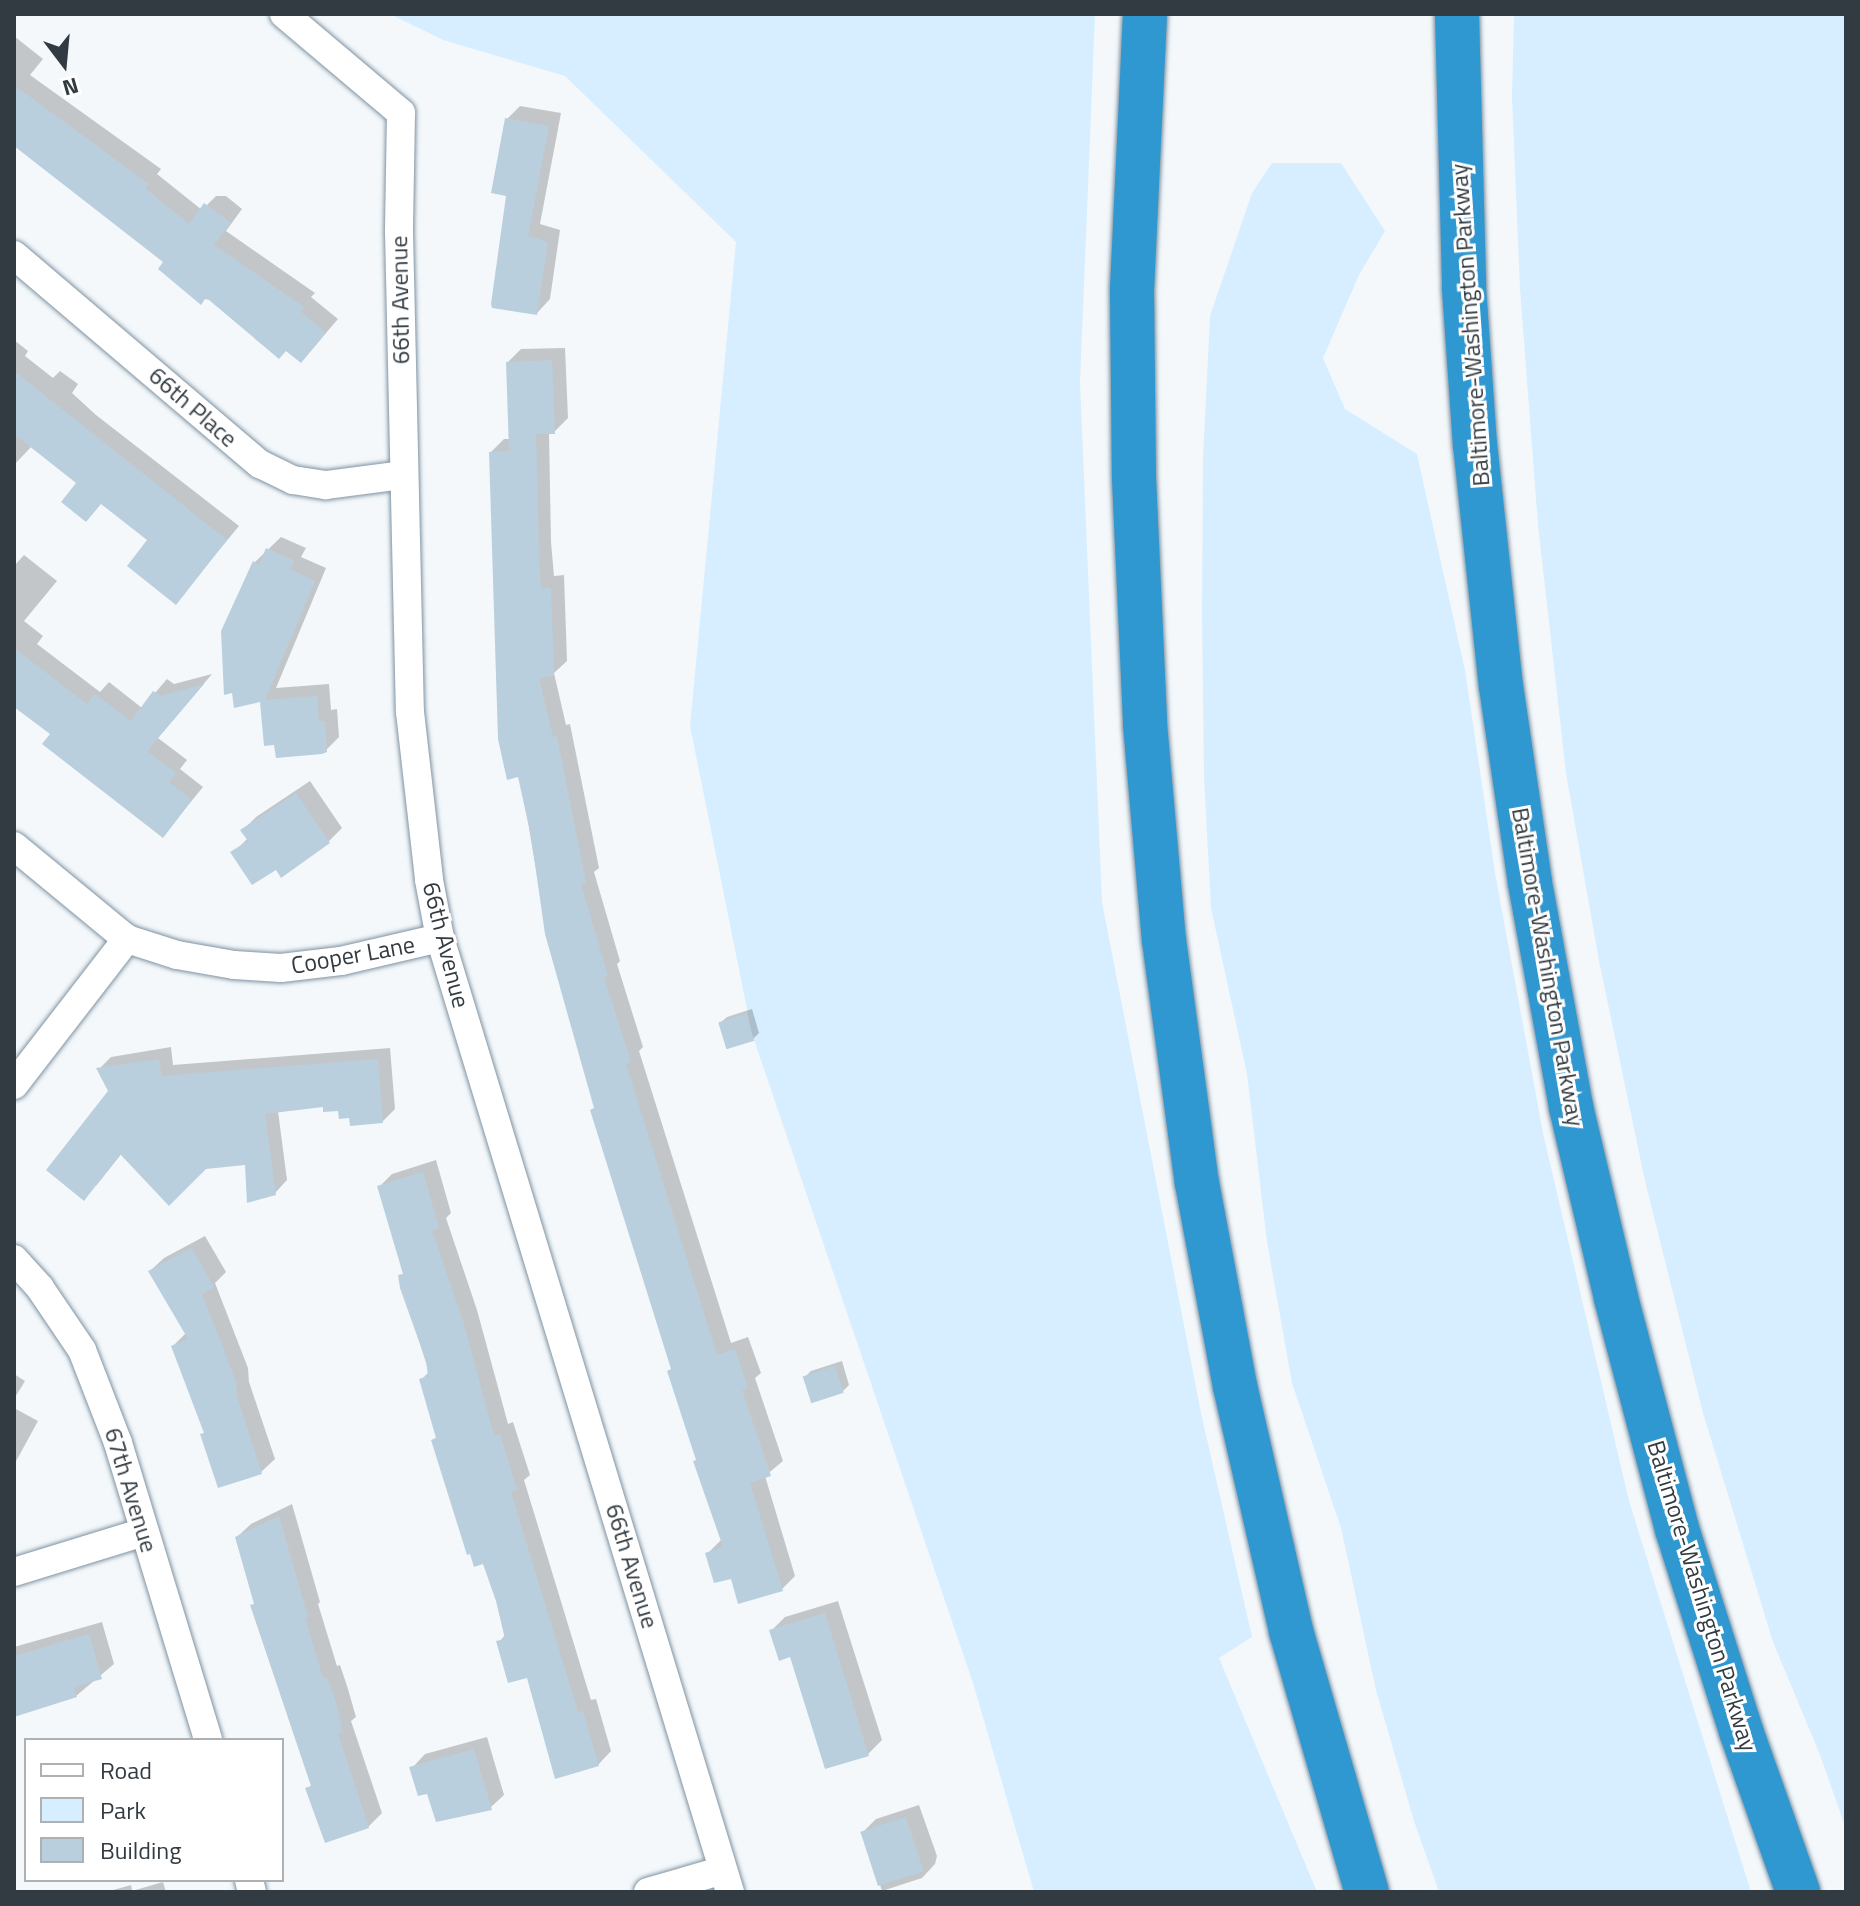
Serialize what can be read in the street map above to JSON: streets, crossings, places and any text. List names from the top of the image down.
{
  "streets": {
    "highway": ["Baltimore-Washington Parkway"],
    "street": [
      "66th Avenue",
      "66th Place",
      "Cooper Lane",
      "67th Avenue"
    ]
  },
  "crossings": [
    ["66th Avenue", "66th Place"],
    ["66th Avenue", "Cooper Lane"]
  ],
  "legend": ["Road", "Park", "Building"],
  "north": "bottom"
}
